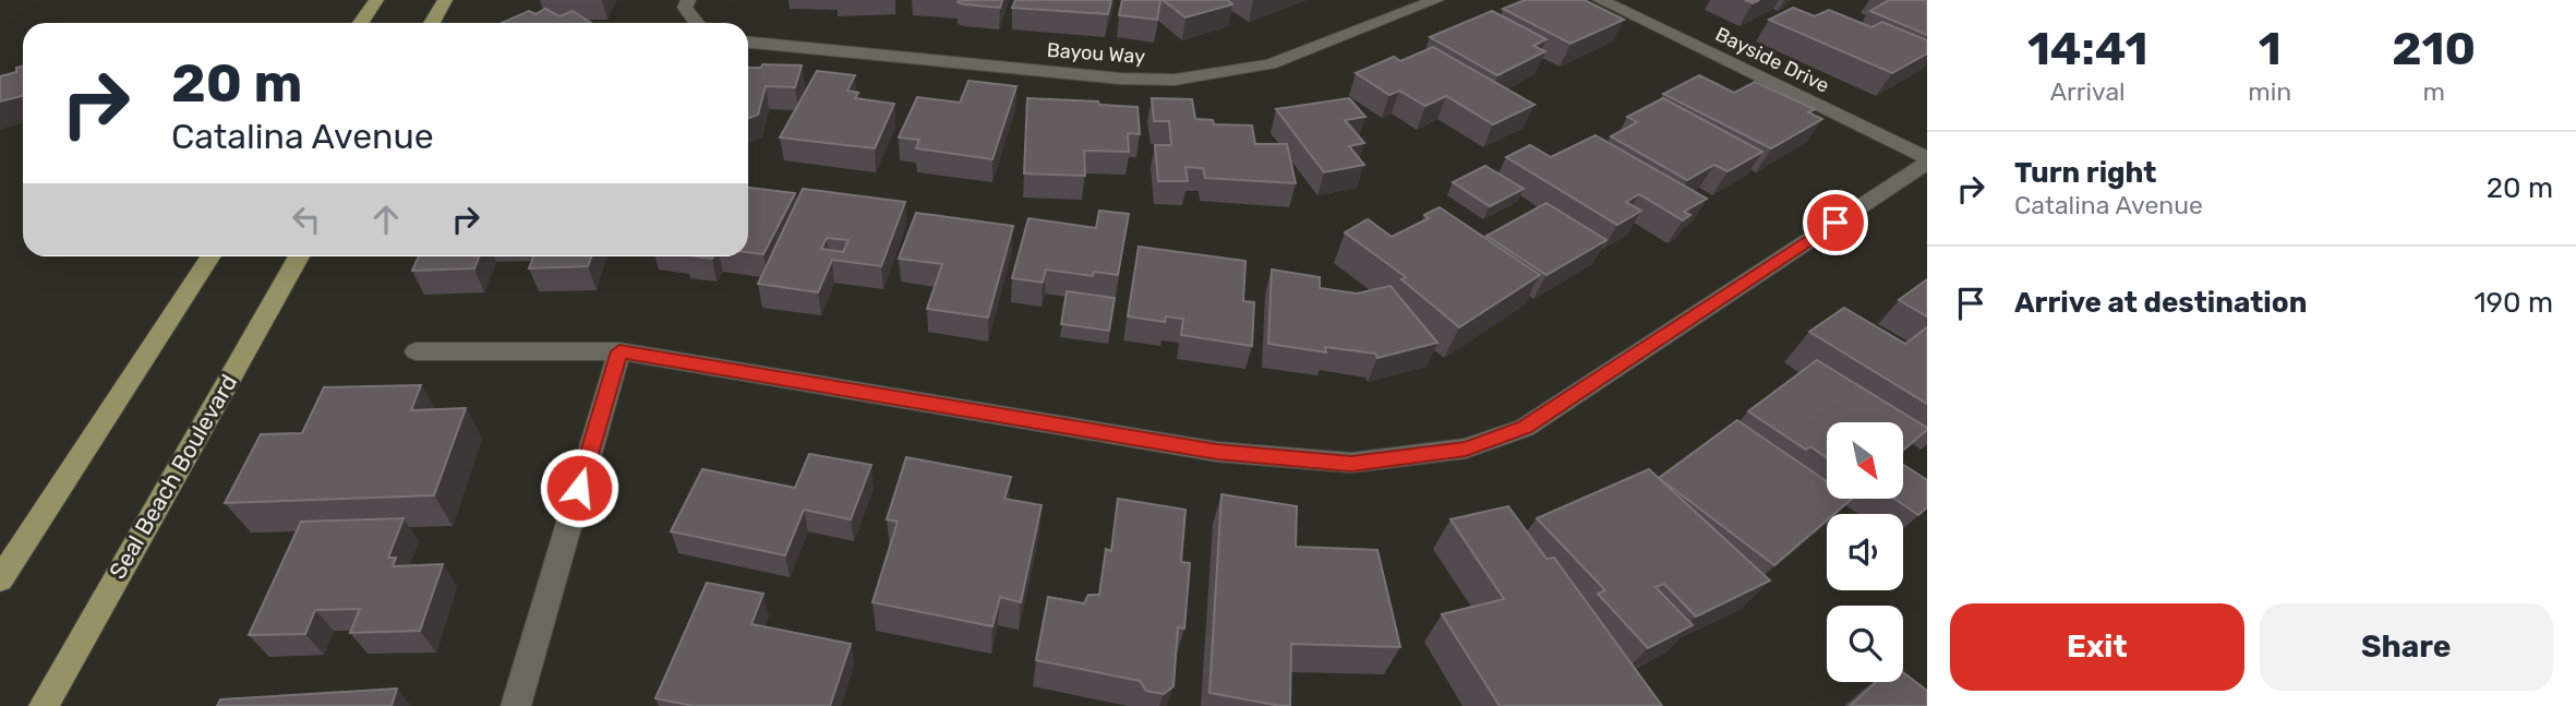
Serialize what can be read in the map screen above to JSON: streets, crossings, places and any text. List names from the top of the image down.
{
  "streets": {
    "main road": ["Seal Beach Boulevard"],
    "street": ["Bayou Way", "Bayside Drive"]
  },
  "north": "bottom right",
  "page": {
    "eta": [
      "14:41",
      "Arrival",
      "1",
      "min",
      "210",
      "m"
    ],
    "turn": ["20 m", "Catalina Avenue"],
    "list": [
      {
        "name": "Turn right",
        "note": "Catalina Avenue",
        "value": "20 m"
      },
      {
        "name": "Arrive at destination",
        "value": "190 m"
      }
    ],
    "buttons": ["Exit", "Share"]
  }
}
